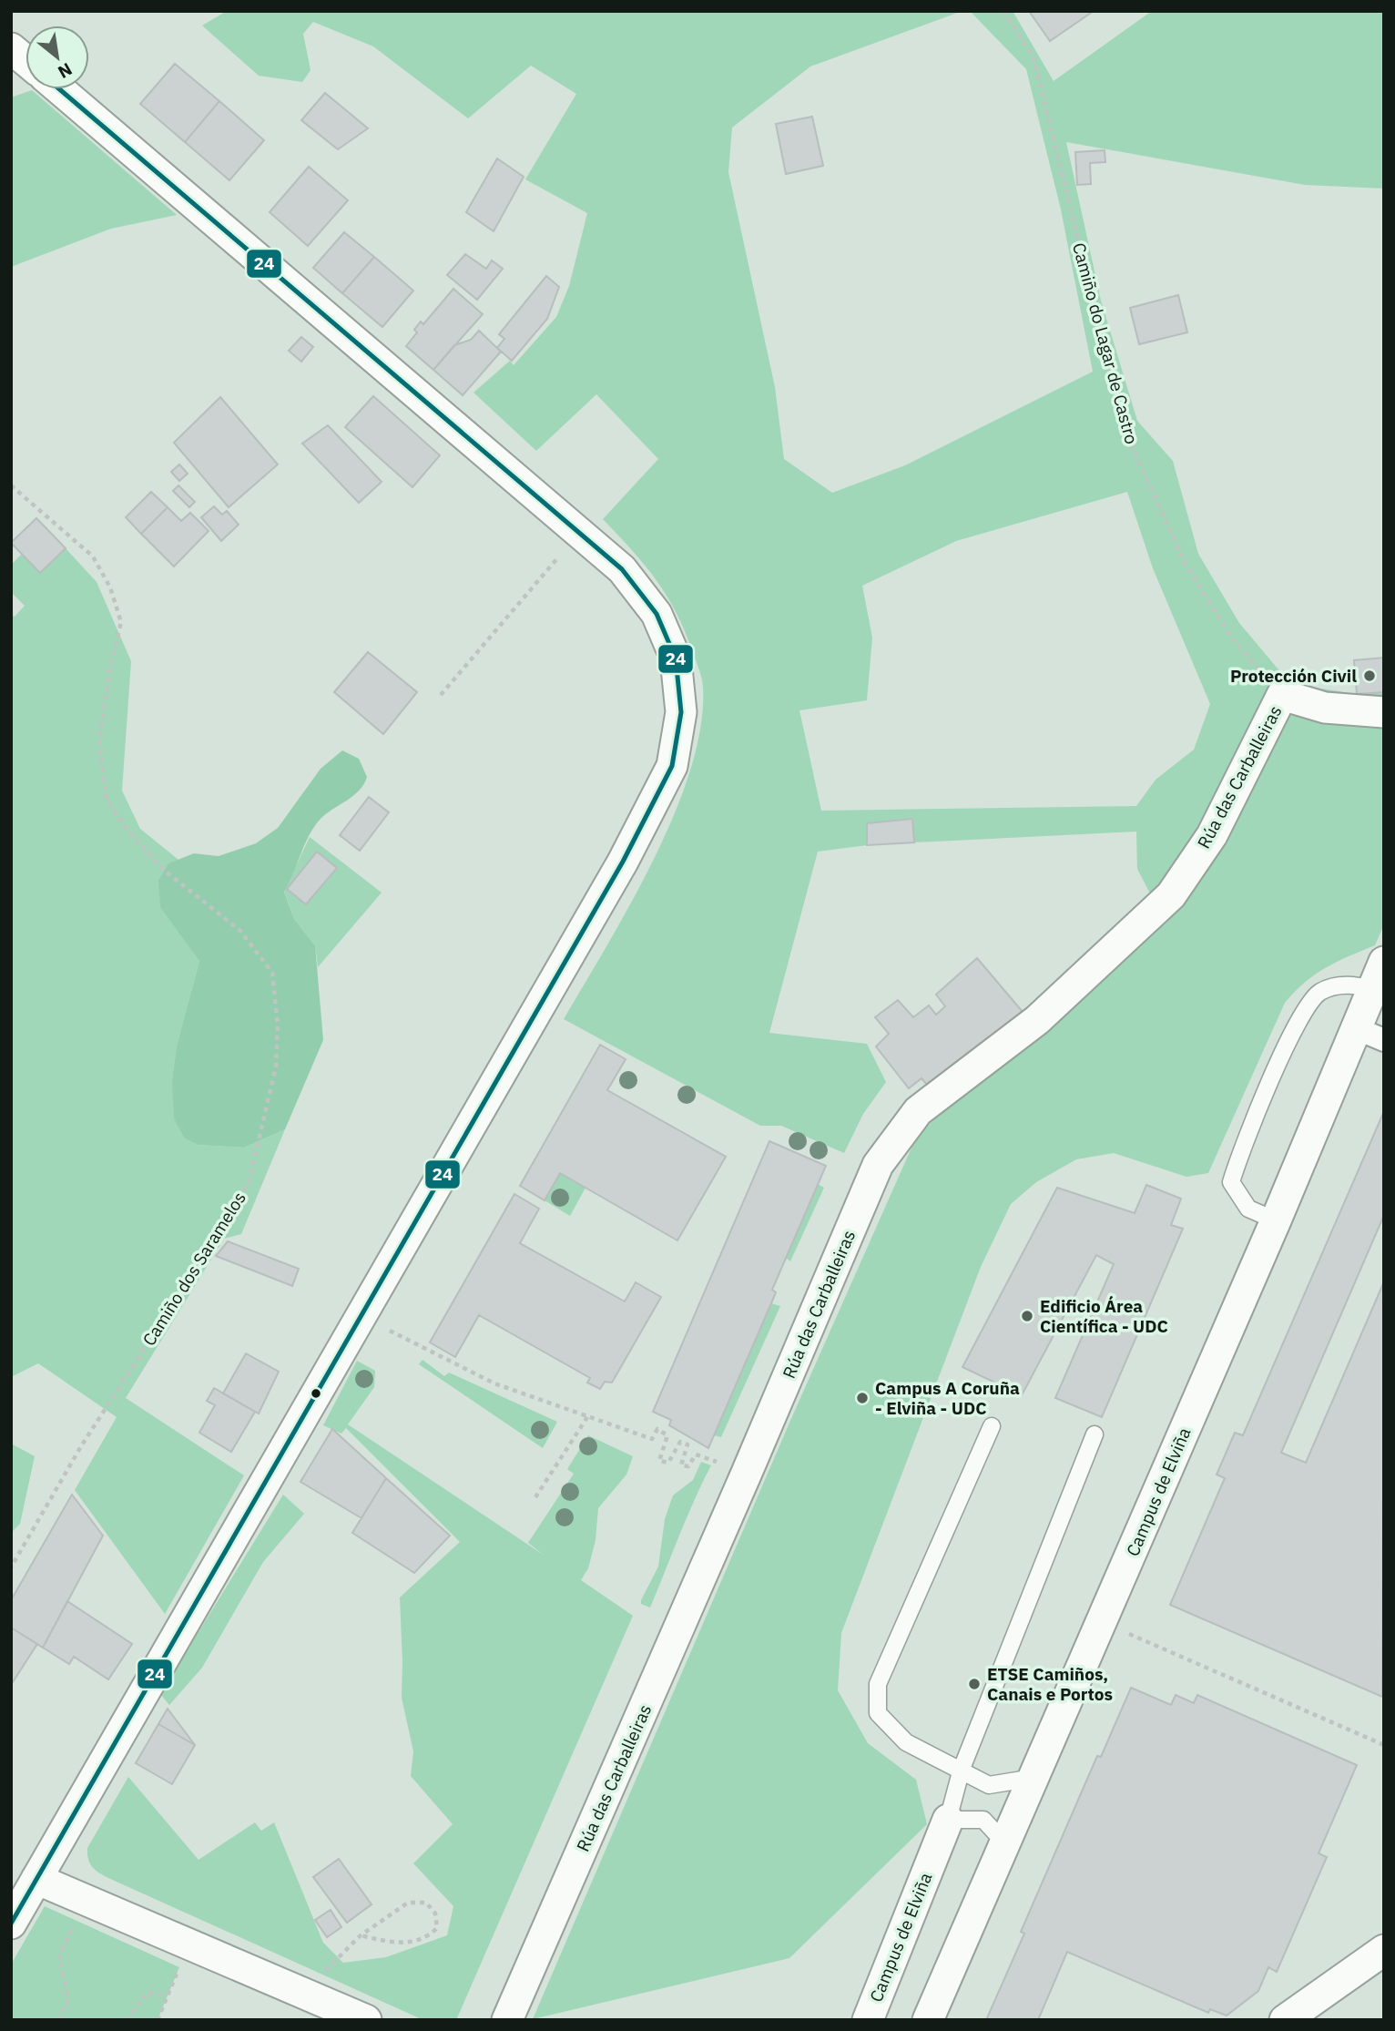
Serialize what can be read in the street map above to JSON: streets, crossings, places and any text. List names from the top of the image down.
{
  "streets": {
    "street": ["Rúa das Carballeiras", "Campus de Elviña"],
    "path": ["Camiño do Lagar de Castro", "Camiño dos Saramelos"]
  },
  "crossings": [
    ["Camiño do Lagar de Castro", "Rúa das Carballeiras"]
  ],
  "places": [
    "Protección Civil",
    "Edificio Área Científica - UDC",
    "Campus A Coruña - Elviña - UDC",
    "ETSE Camiños, Canais e Portos"
  ],
  "lines": ["transit line 24"],
  "north": "bottom right"
}
